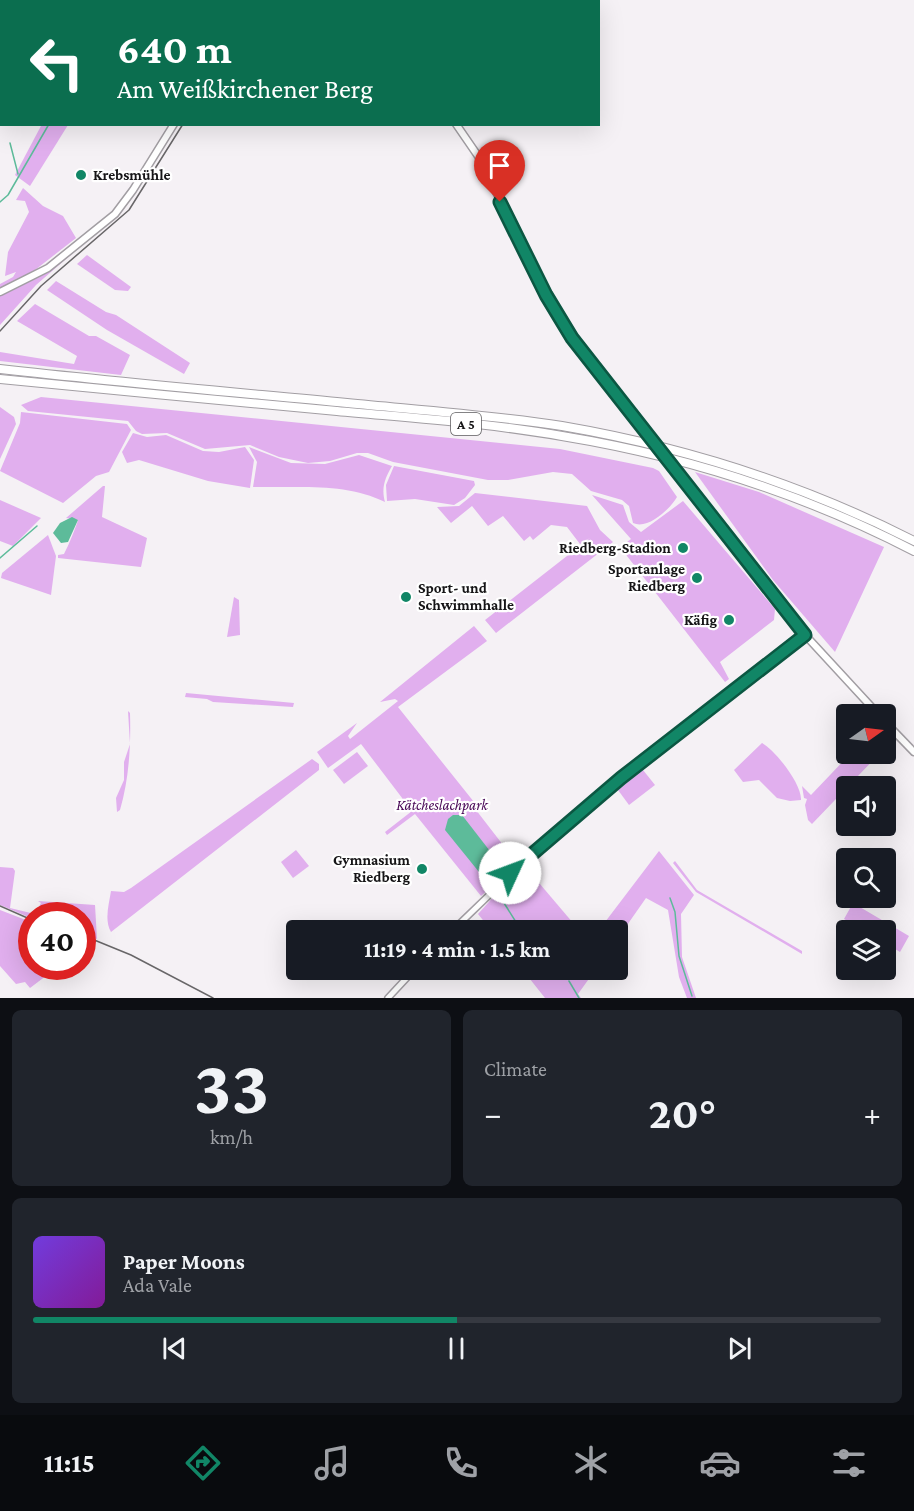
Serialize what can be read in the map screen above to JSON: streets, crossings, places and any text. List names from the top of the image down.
{
  "streets": {
    "highway": ["A 5"]
  },
  "parks": ["Kätcheslachpark"],
  "places": [
    "Krebsmühle",
    "Riedberg-Stadion",
    "Sportanlage Riedberg",
    "Sport- und Schwimmhalle",
    "Käfig",
    "Gymnasium Riedberg"
  ],
  "north": "right",
  "page": {
    "turn": ["640 m", "Am Weißkirchener Berg"],
    "limit": "40",
    "trip": "11:19 · 4 min · 1.5 km",
    "tile": [
      ["33", "km/h"],
      "Climate"
    ],
    "heat": ["−", "20°", "+"],
    "song": ["Paper Moons", "Ada Vale"],
    "tabs": "11:15"
  }
}
